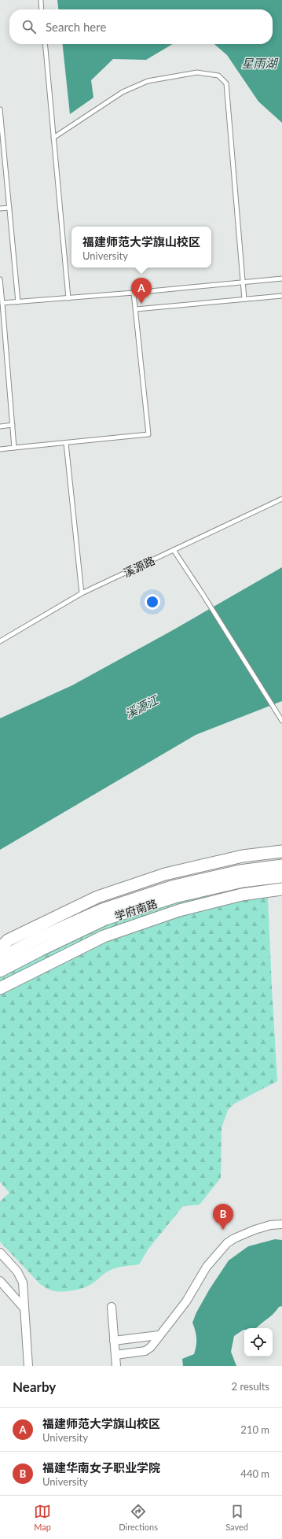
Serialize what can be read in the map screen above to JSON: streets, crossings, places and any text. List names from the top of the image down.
{
  "streets": {
    "main road": ["学府南路"],
    "lane": ["溪源路"]
  },
  "water": ["星雨湖", "溪源江"],
  "page": {
    "search": "Search here",
    "popup": ["福建师范大学旗山校区", "University"],
    "pins": ["A", "B"],
    "heading": ["Nearby", "2 results"],
    "list": [
      {
        "mark": "A",
        "name": "福建师范大学旗山校区",
        "note": "University",
        "value": "210 m"
      },
      {
        "mark": "B",
        "name": "福建华南女子职业学院",
        "note": "University",
        "value": "440 m"
      }
    ],
    "nav": ["Map", "Directions", "Saved"]
  }
}
